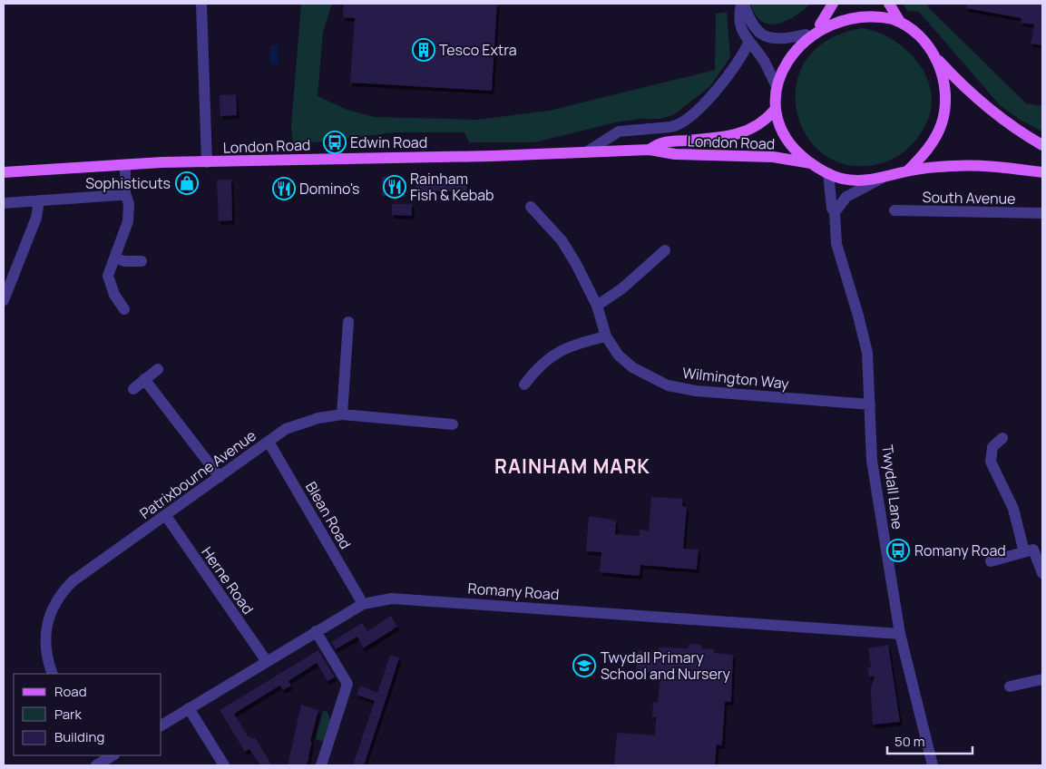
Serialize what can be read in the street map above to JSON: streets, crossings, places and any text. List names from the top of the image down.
{
  "streets": {
    "main road": ["London Road"],
    "street": [
      "South Avenue",
      "Wilmington Way",
      "Patrixbourne Avenue",
      "Twydall Lane",
      "Blean Road",
      "Herne Road",
      "Romany Road"
    ]
  },
  "crossings": [
    ["Wilmington Way", "Twydall Lane"],
    ["Patrixbourne Avenue", "Blean Road"],
    ["Patrixbourne Avenue", "Herne Road"],
    ["Twydall Lane", "Romany Road"],
    ["Blean Road", "Romany Road"],
    ["Herne Road", "Romany Road"]
  ],
  "districts": ["RAINHAM MARK"],
  "places": {
    "building": ["Tesco Extra"],
    "bus stop": ["Edwin Road", "Romany Road"],
    "shop": ["Sophisticuts"],
    "restaurant": ["Rainham Fish & Kebab", "Domino's"],
    "school or university": ["Twydall Primary School and Nursery"]
  },
  "legend": ["Road", "Park", "Building"],
  "scale_bar": "50 m"
}
